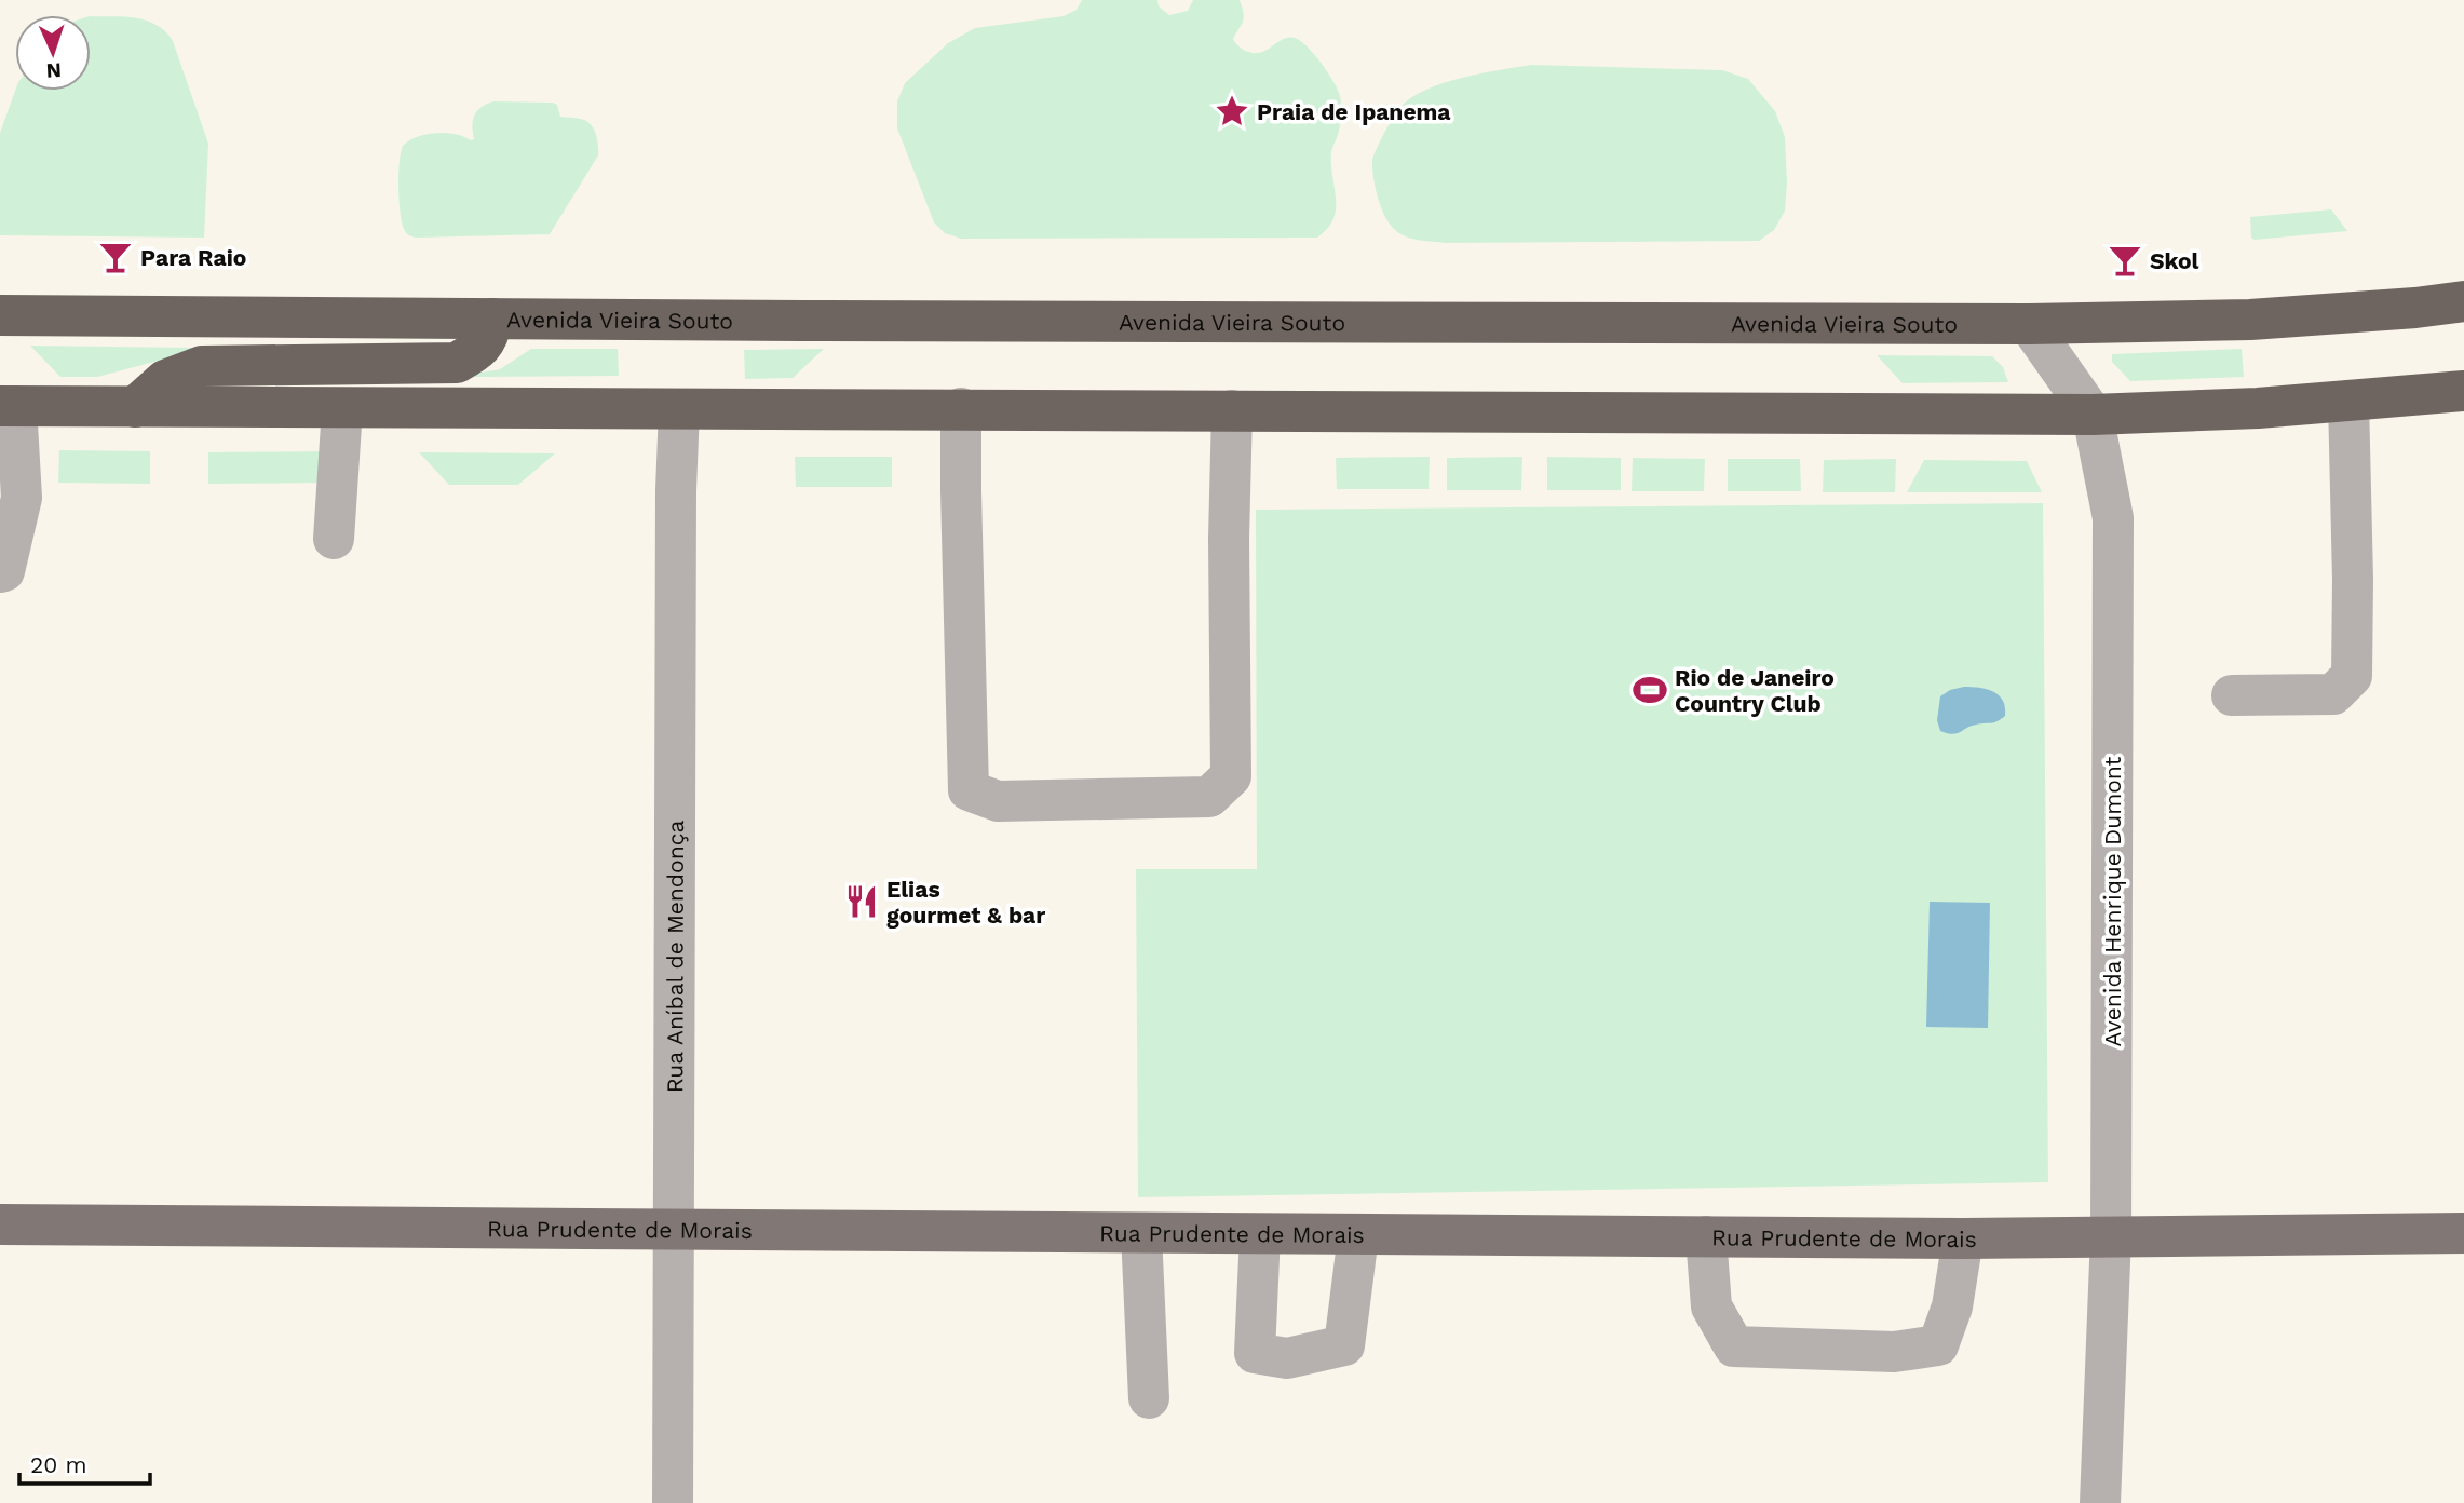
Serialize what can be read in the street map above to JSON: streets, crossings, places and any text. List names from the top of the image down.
{
  "streets": {
    "highway": ["Avenida Vieira Souto"],
    "main road": ["Rua Prudente de Morais"],
    "street": ["Avenida Henrique Dumont", "Rua Aníbal de Mendonça"]
  },
  "crossings": [
    ["Avenida Vieira Souto", "Avenida Henrique Dumont"],
    ["Avenida Henrique Dumont", "Rua Prudente de Morais"],
    ["Rua Aníbal de Mendonça", "Rua Prudente de Morais"]
  ],
  "places": {
    "place": ["Praia de Ipanema"],
    "bar": ["Para Raio", "Skol"],
    "sports": ["Rio de Janeiro Country Club"],
    "restaurant": ["Elias gourmet & bar"]
  },
  "scale_bar": "20 m",
  "north": "bottom"
}
